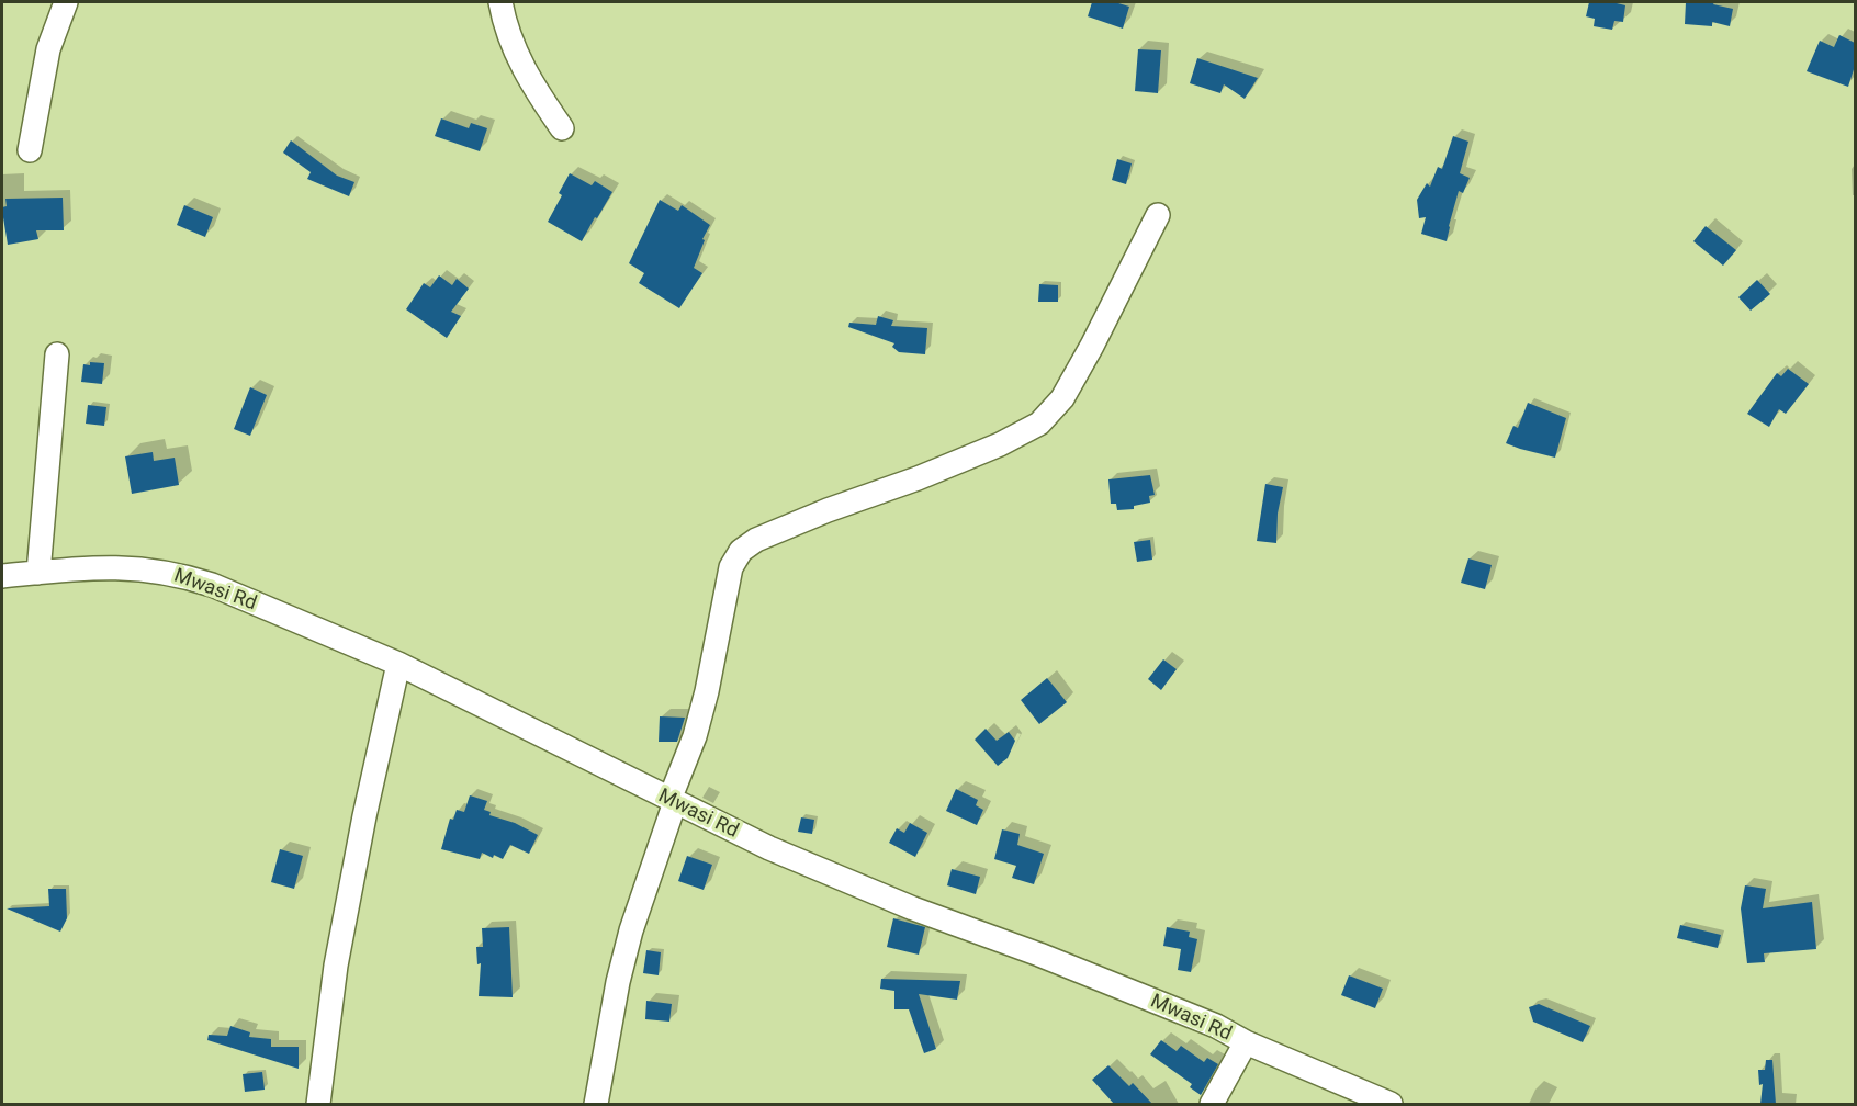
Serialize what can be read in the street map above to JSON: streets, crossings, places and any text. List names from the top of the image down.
{
  "streets": {
    "street": ["Mwasi Rd"]
  }
}
